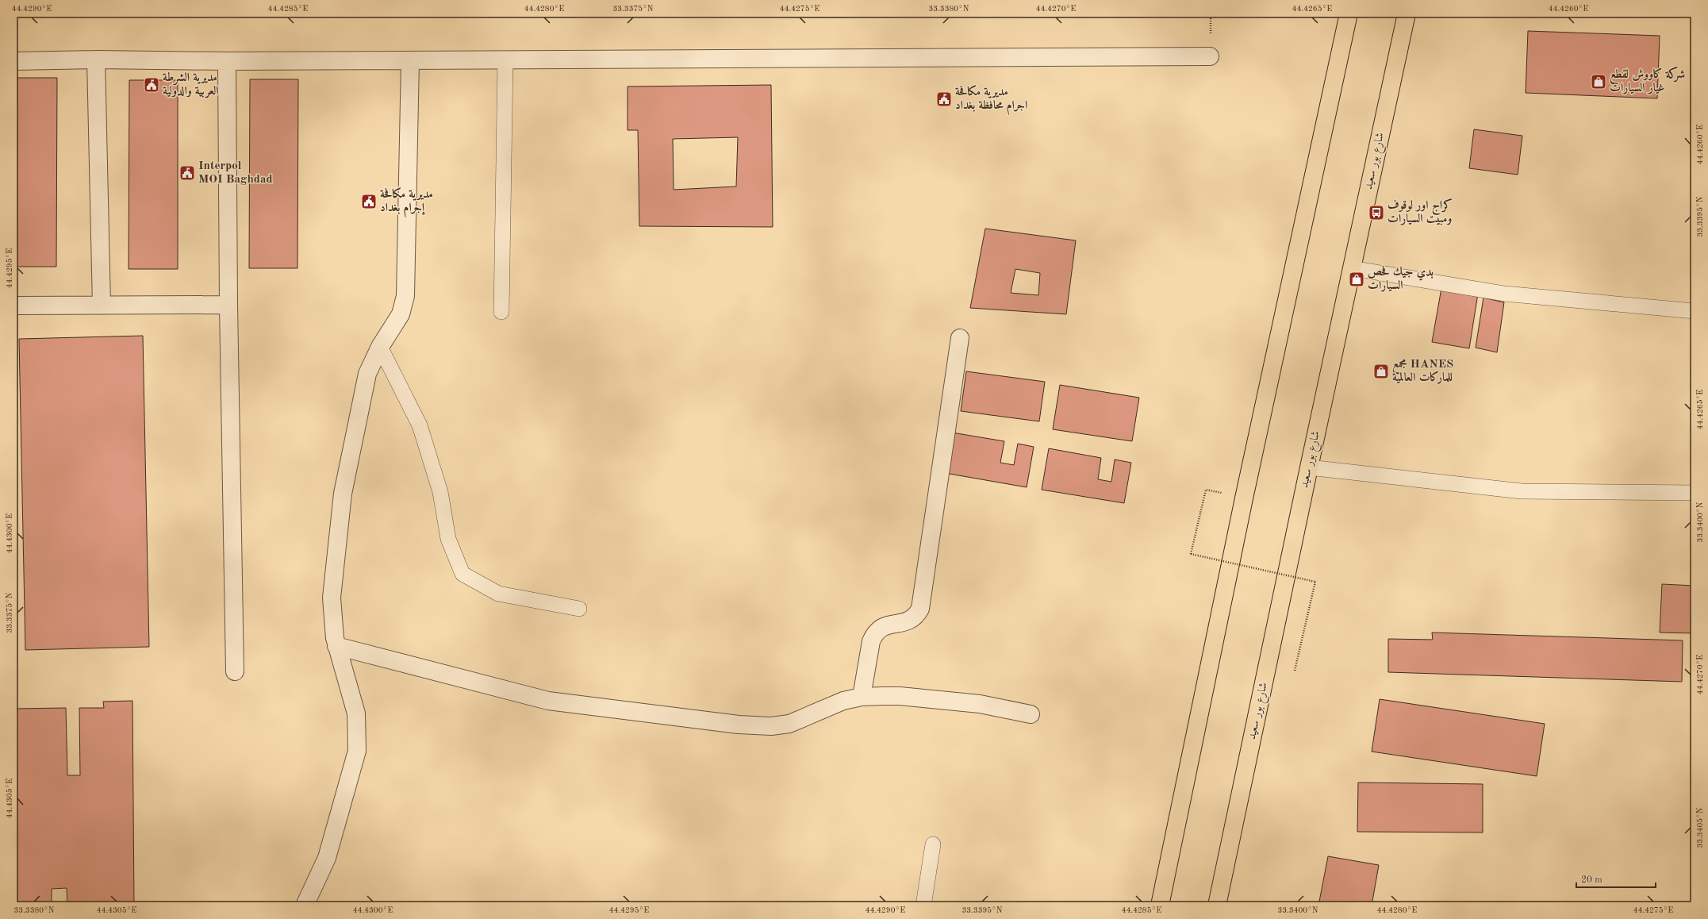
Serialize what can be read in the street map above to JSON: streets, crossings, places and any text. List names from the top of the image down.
{
  "streets": {
    "main road": ["شارع بور سعيد"]
  },
  "places": {
    "shop": ["شركة كاووش لقطع غيار السيارات", "بدي جيك فحص السيارات", "مجمع HANES للماركات العالمية"],
    "public building": [
      "مديرية الشرطة العربية والدولية",
      "مديرية مكافحة اجرام محافظة بغداد",
      "Interpol MOI Baghdad",
      "مديرية مكافحة إجرام بغداد"
    ],
    "bus stop": ["كراج اور لوقوف ومبيت السيارات"]
  },
  "scale_bar": "20 m",
  "coordinates": [
    "44.4290°E",
    "44.4285°E",
    "44.4280°E",
    "33.3375°N",
    "44.4275°E",
    "33.3380°N",
    "44.4270°E",
    "44.4265°E",
    "44.4260°E",
    "33.3395°N",
    "44.4295°E",
    "33.3400°N",
    "44.4300°E",
    "44.4305°E",
    "33.3405°N"
  ]
}
